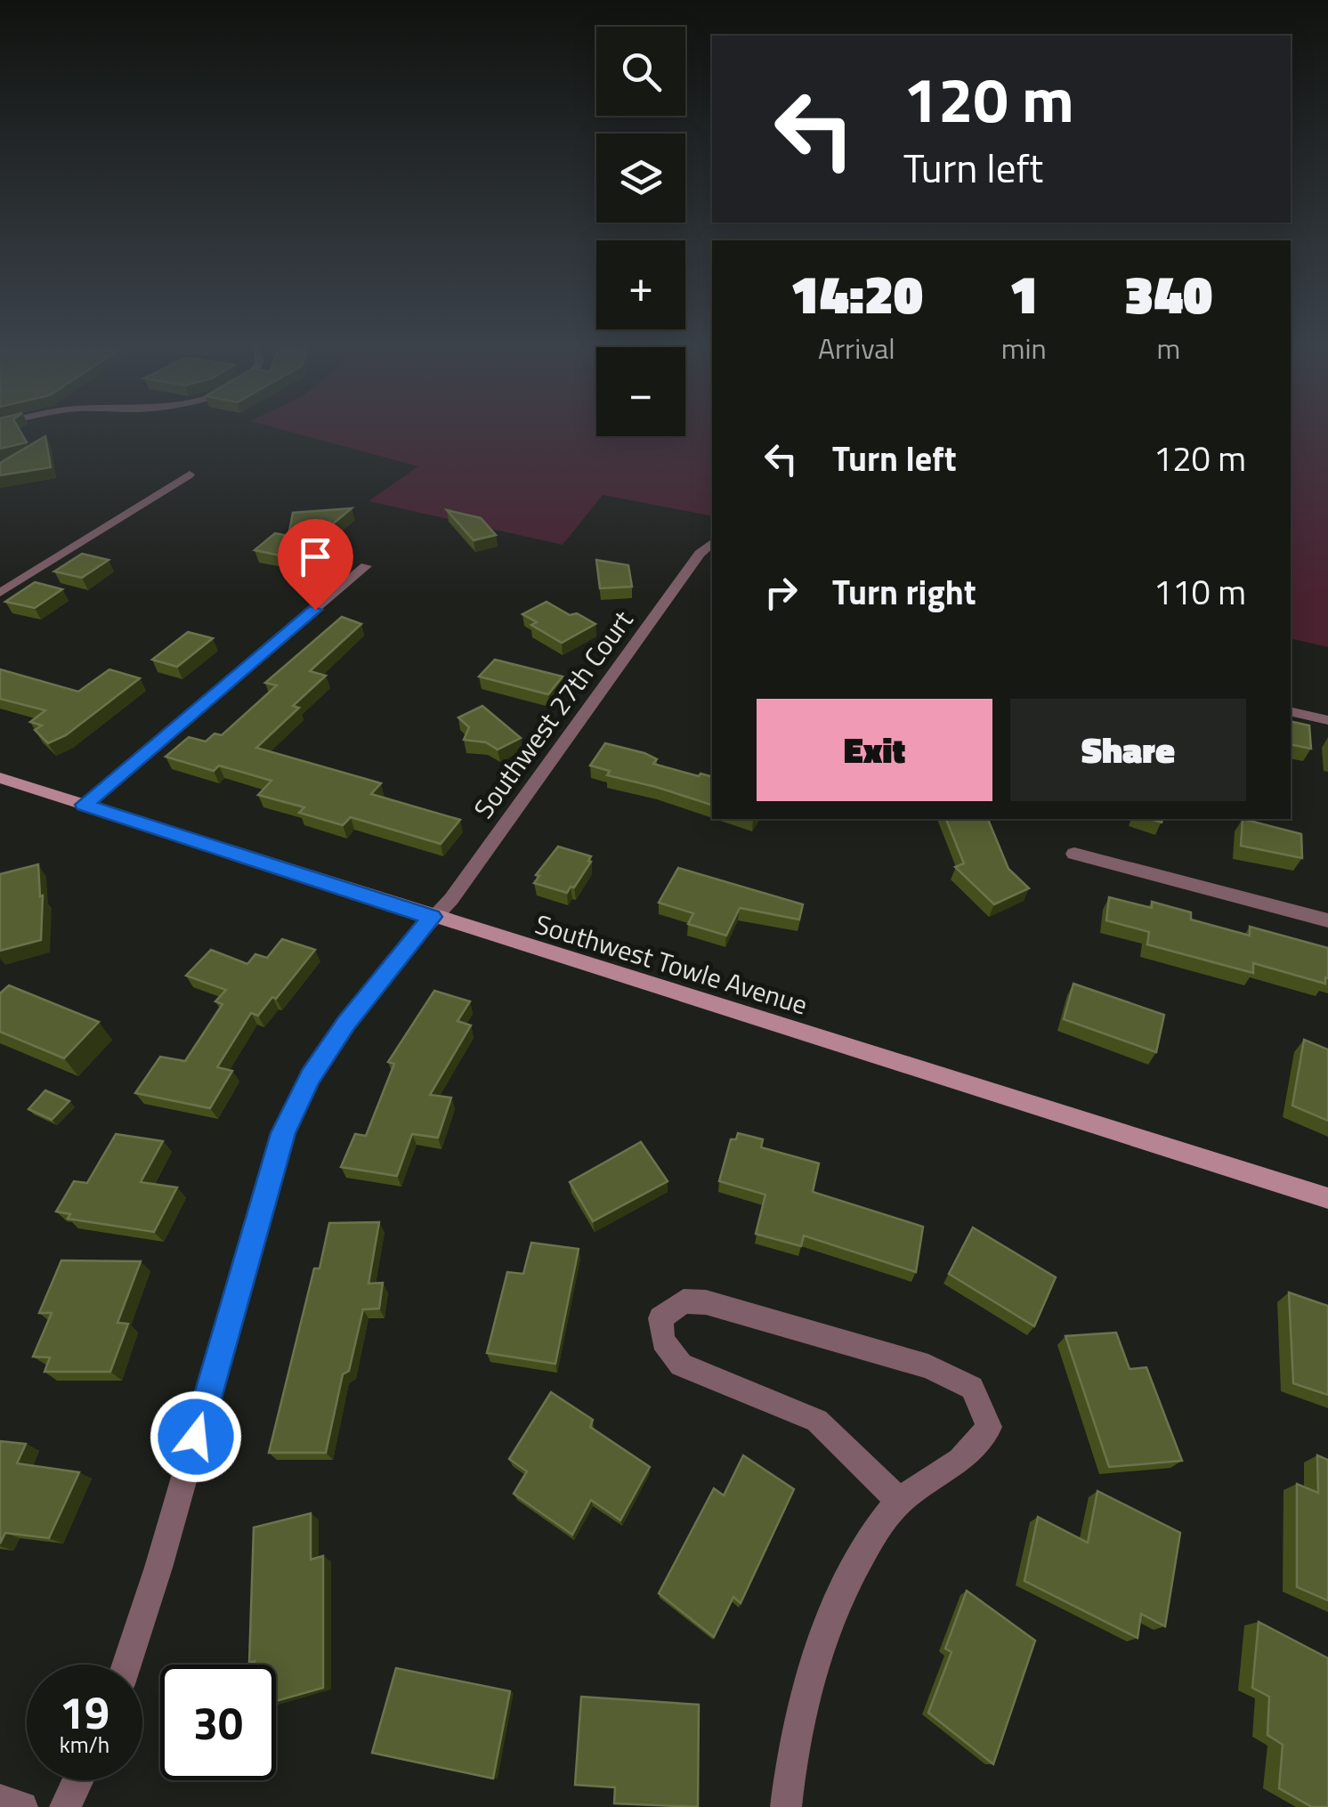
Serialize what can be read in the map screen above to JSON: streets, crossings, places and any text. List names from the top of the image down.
{
  "streets": {
    "main road": ["Southwest Towle Avenue"],
    "street": ["Southwest 27th Court"]
  },
  "crossings": [
    ["Southwest 27th Court", "Southwest Towle Avenue"]
  ],
  "page": {
    "map_buttons": ["+", "−"],
    "turn": ["120 m", "Turn left"],
    "eta": [
      "14:20",
      "Arrival",
      "1",
      "min",
      "340",
      "m"
    ],
    "list": [
      {
        "name": "Turn left",
        "value": "120 m"
      },
      {
        "name": "Turn right",
        "value": "110 m"
      }
    ],
    "buttons": ["Exit", "Share"],
    "speed": "19 km/h",
    "limit": "30"
  }
}
